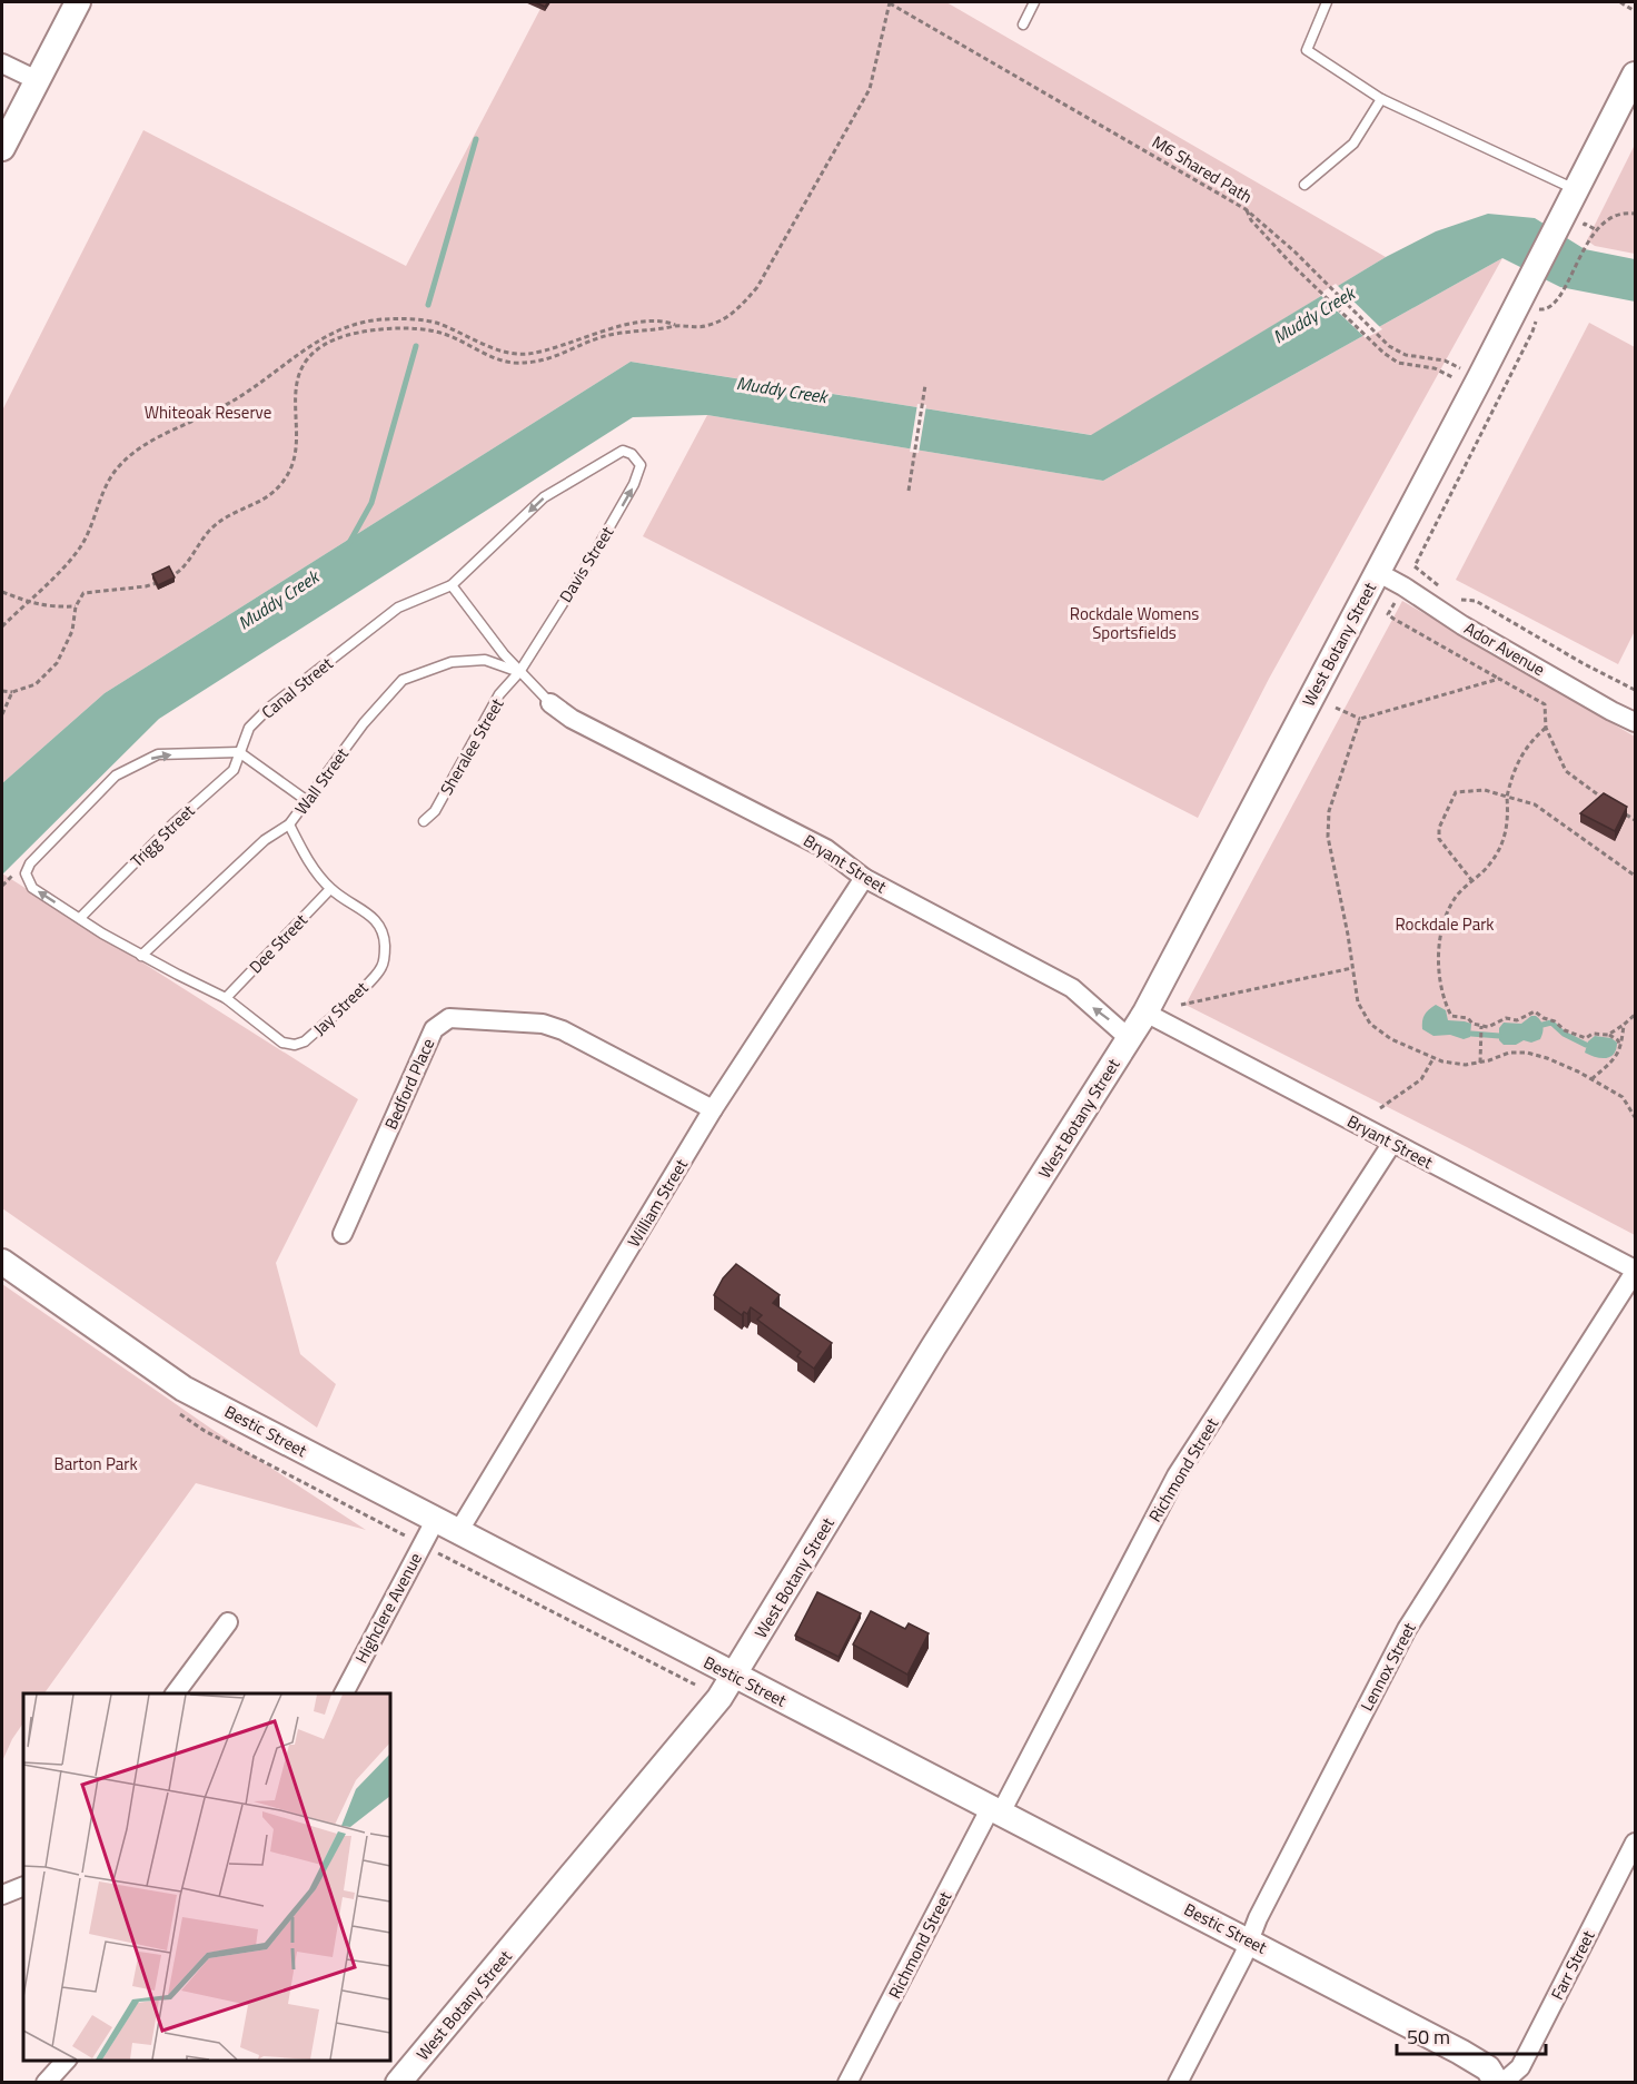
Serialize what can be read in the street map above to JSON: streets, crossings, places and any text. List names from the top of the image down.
{
  "streets": {
    "main road": ["West Botany Street", "Bestic Street"],
    "street": [
      "Ador Avenue",
      "Bryant Street",
      "Bedford Place",
      "William Street",
      "Richmond Street",
      "Highclere Avenue",
      "Lennox Street",
      "Farr Street"
    ],
    "lane": [
      "Davis Street",
      "Canal Street",
      "Sheralee Street",
      "Wall Street",
      "Trigg Street",
      "Dee Street",
      "Jay Street"
    ],
    "path": ["M6 Shared Path"]
  },
  "crossings": [
    ["M6 Shared Path", "West Botany Street"],
    ["Davis Street", "Canal Street"],
    ["Davis Street", "Sheralee Street"],
    ["Davis Street", "Wall Street"],
    ["West Botany Street", "Ador Avenue"],
    ["West Botany Street", "Bryant Street"],
    ["West Botany Street", "Bestic Street"],
    ["Canal Street", "Trigg Street"],
    ["Sheralee Street", "Wall Street"],
    ["Wall Street", "Jay Street"],
    ["Bryant Street", "William Street"],
    ["Bryant Street", "Richmond Street"],
    ["Bryant Street", "Lennox Street"],
    ["Dee Street", "Jay Street"],
    ["Bedford Place", "William Street"],
    ["William Street", "Bestic Street"],
    ["Bestic Street", "Richmond Street"],
    ["Bestic Street", "Highclere Avenue"],
    ["Bestic Street", "Lennox Street"]
  ],
  "one_way": ["Davis Street", "Canal Street"],
  "water": ["Muddy Creek"],
  "parks": [
    "Whiteoak Reserve",
    "Rockdale Womens Sportsfields",
    "Rockdale Park",
    "Barton Park"
  ],
  "scale_bar": "50 m"
}
